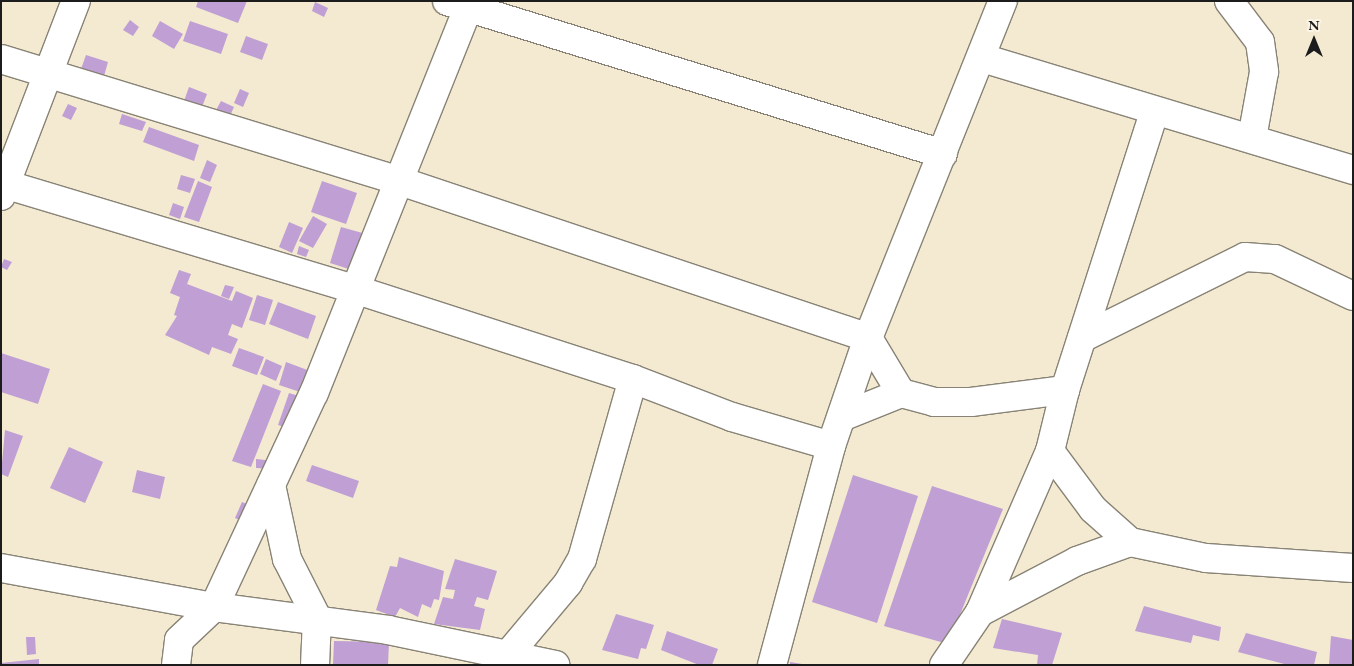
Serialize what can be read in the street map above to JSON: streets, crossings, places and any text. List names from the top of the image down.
{
  "north": "top"
}
